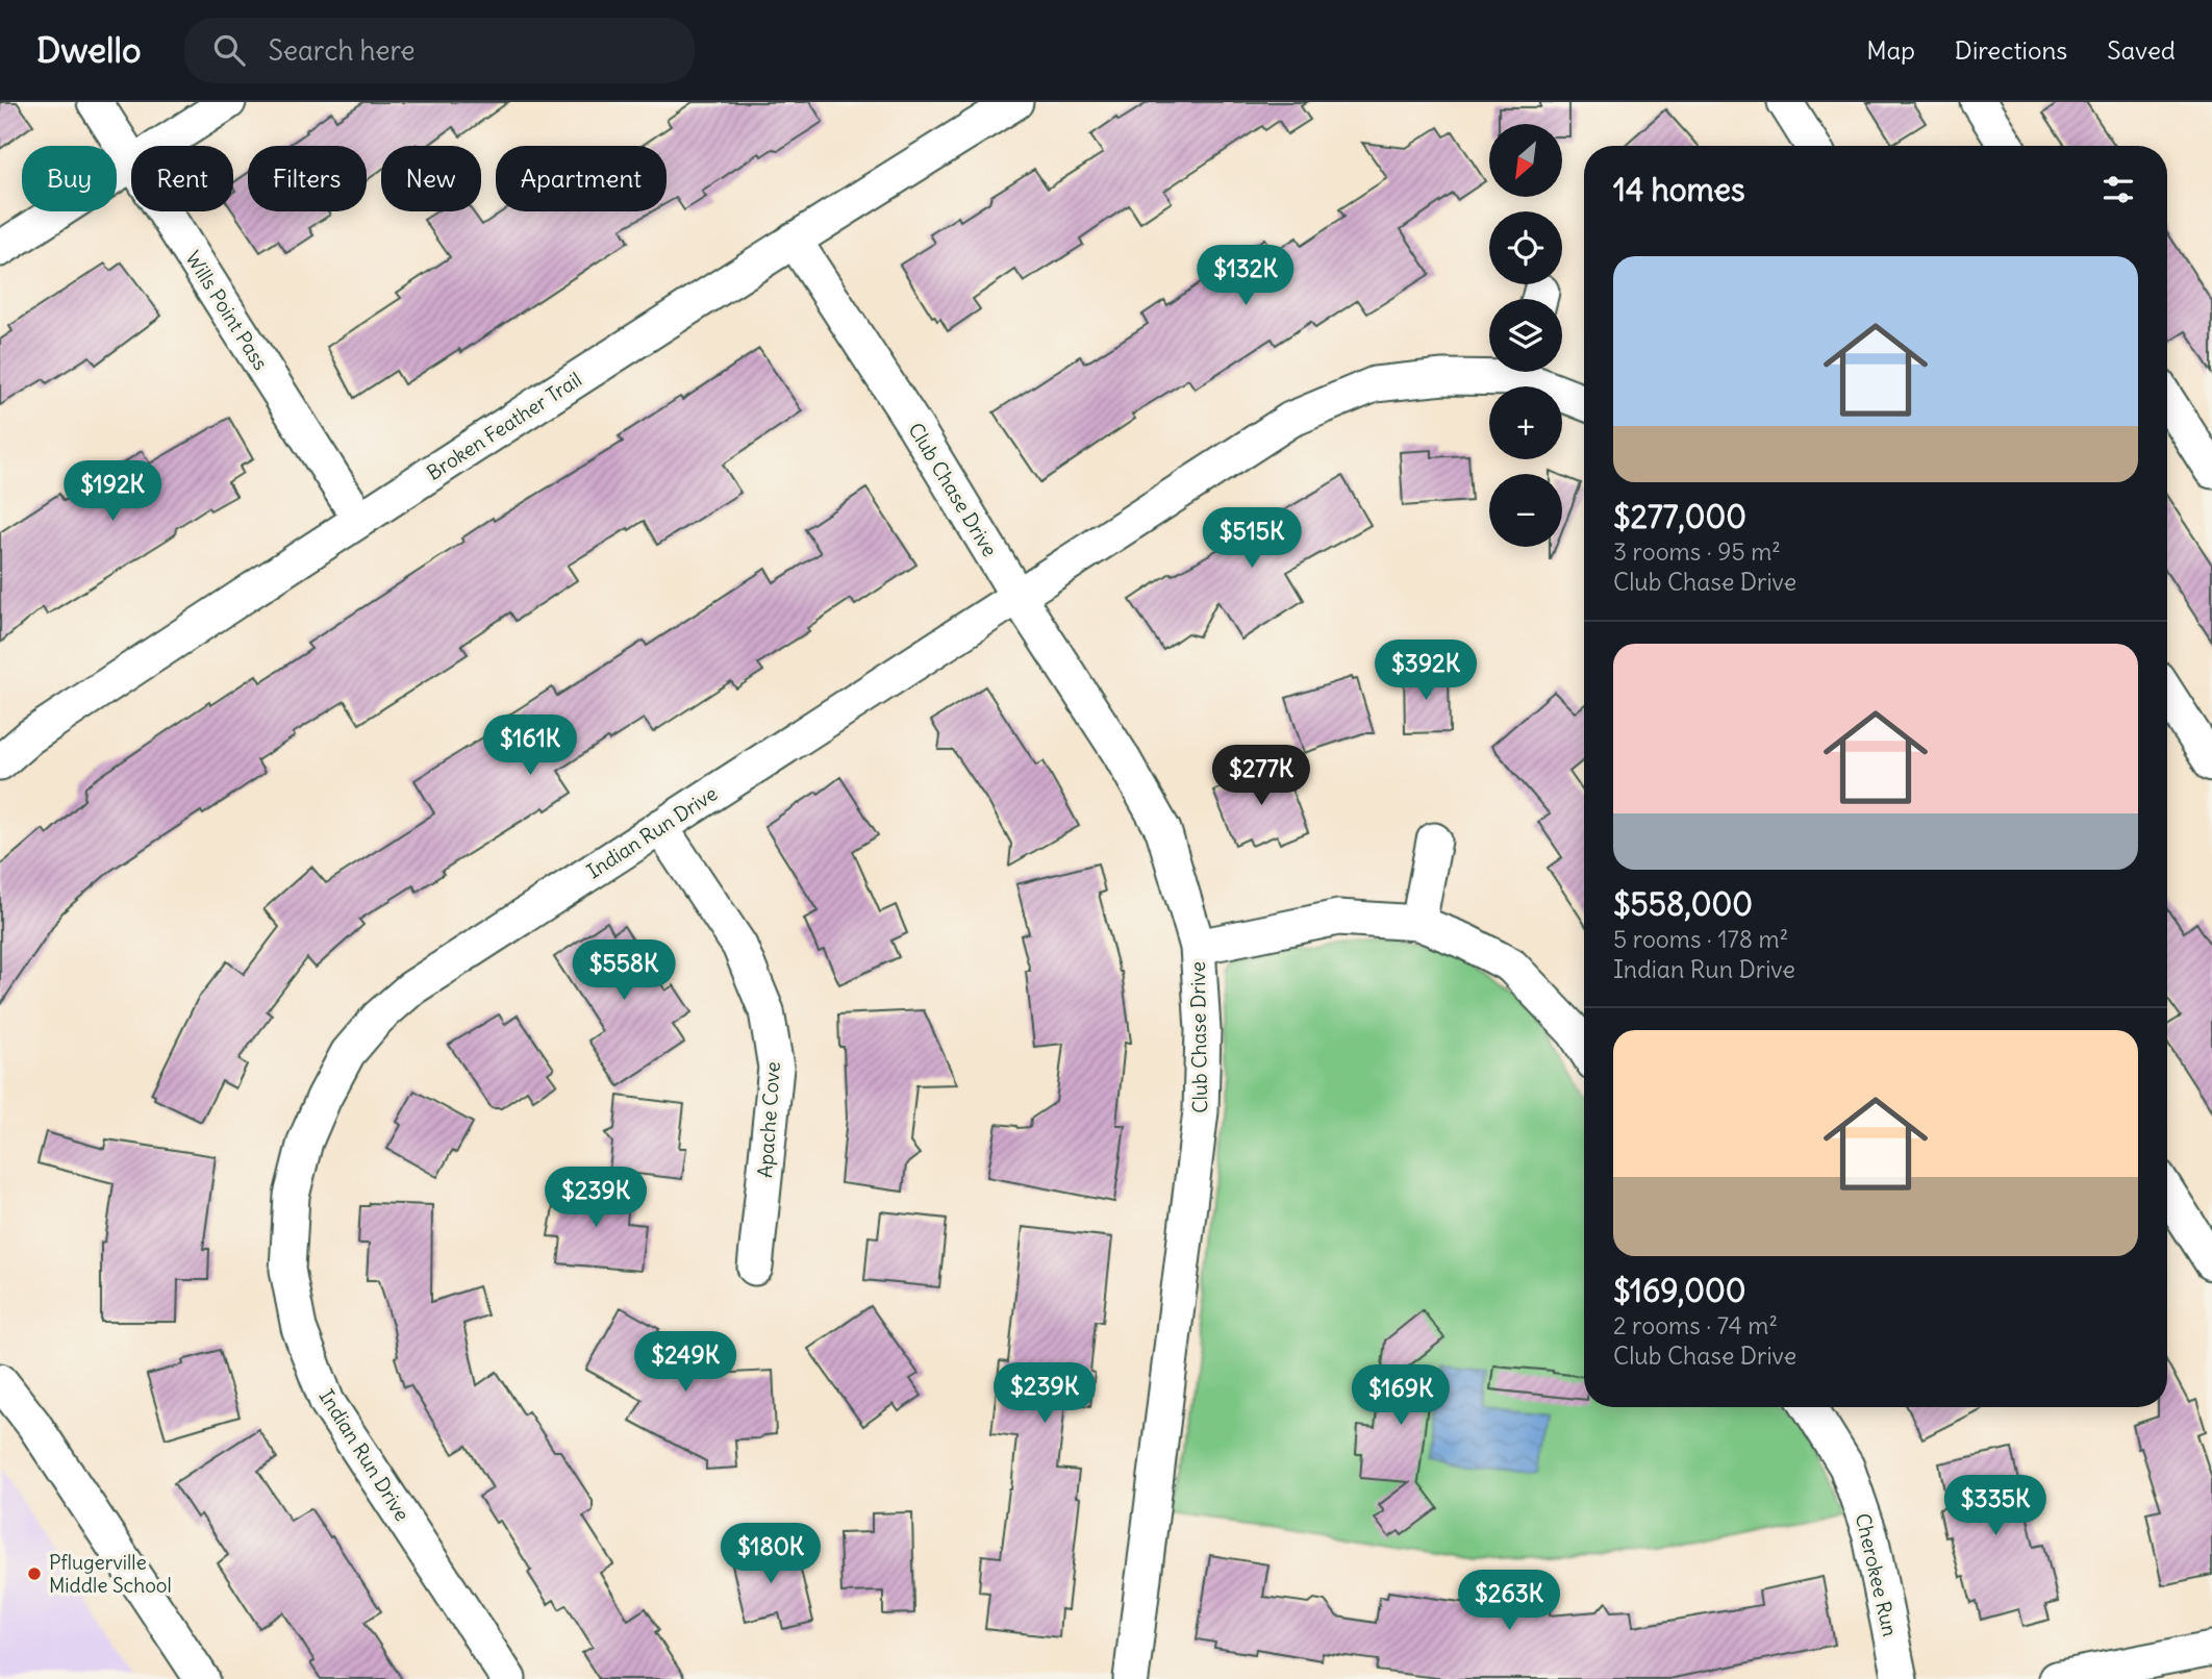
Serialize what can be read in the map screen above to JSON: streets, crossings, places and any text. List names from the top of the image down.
{
  "streets": {
    "street": [
      "Wills Point Pass",
      "Broken Feather Trail",
      "Club Chase Drive",
      "Indian Run Drive",
      "Apache Cove",
      "Cherokee Run"
    ]
  },
  "crossings": [
    ["Wills Point Pass", "Broken Feather Trail"],
    ["Broken Feather Trail", "Club Chase Drive"],
    ["Club Chase Drive", "Indian Run Drive"],
    ["Indian Run Drive", "Apache Cove"]
  ],
  "places": ["Pflugerville Middle School"],
  "north": "bottom left",
  "page": {
    "header": "Dwello",
    "search": "Search here",
    "nav": ["Map", "Directions", "Saved"],
    "map_buttons": ["+", "−"],
    "chip": [
      "Buy",
      "Rent",
      "Filters",
      "New",
      "Apartment"
    ],
    "heading": "14 homes",
    "list": [
      {
        "name": "$277,000",
        "note": "3 rooms · 95 m² · Club Chase Drive"
      },
      {
        "name": "$558,000",
        "note": "5 rooms · 178 m² · Indian Run Drive"
      },
      {
        "name": "$169,000",
        "note": "2 rooms · 74 m² · Club Chase Drive"
      }
    ],
    "price": [
      "$132K",
      "$192K",
      "$515K",
      "$392K",
      "$161K",
      "$277K",
      "$558K",
      "$239K",
      "$249K",
      "$239K",
      "$169K",
      "$335K",
      "$180K",
      "$263K"
    ]
  }
}
